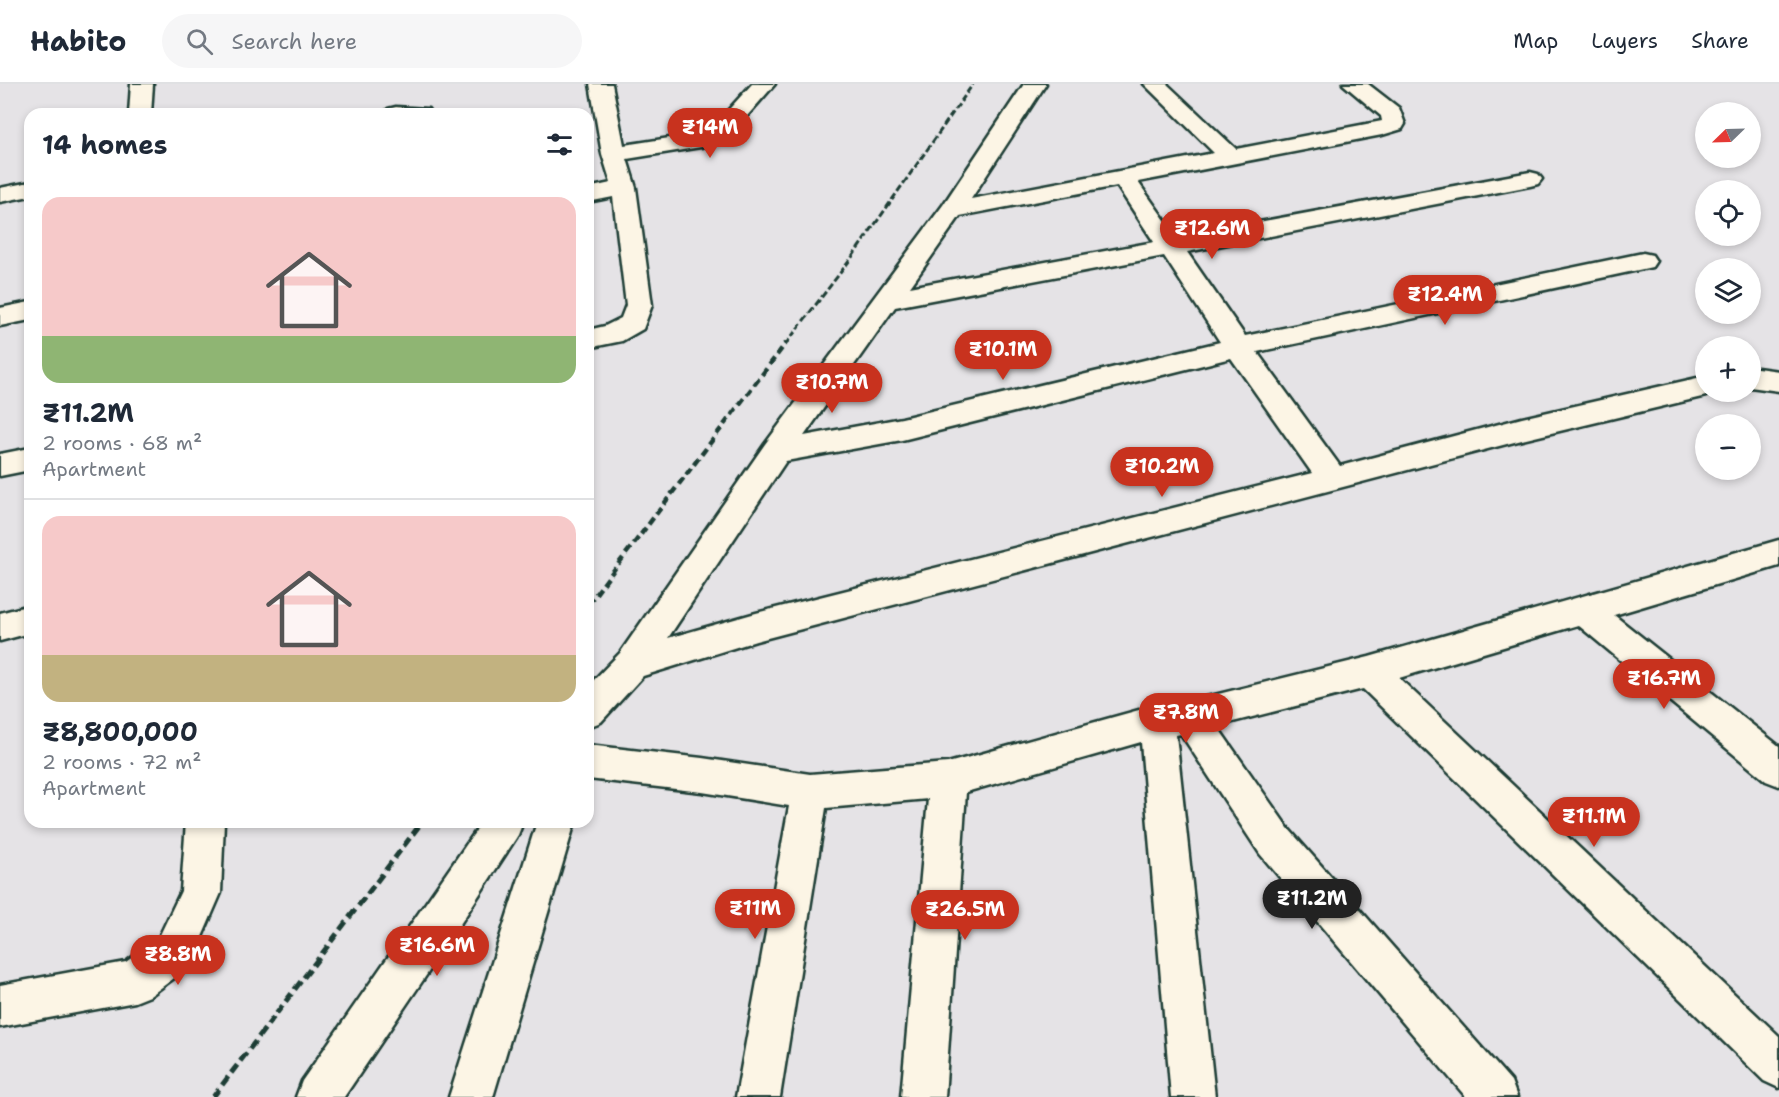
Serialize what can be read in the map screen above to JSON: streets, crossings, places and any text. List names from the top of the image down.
{
  "north": "bottom left",
  "page": {
    "header": "Habito",
    "search": "Search here",
    "nav": ["Map", "Layers", "Share"],
    "map_buttons": ["+", "−"],
    "price": [
      "₹14M",
      "₹12.6M",
      "₹12.4M",
      "₹10.1M",
      "₹10.7M",
      "₹10.2M",
      "₹16.7M",
      "₹7.8M",
      "₹11.1M",
      "₹11.2M",
      "₹11M",
      "₹26.5M",
      "₹16.6M",
      "₹8.8M"
    ],
    "heading": "14 homes",
    "list": [
      {
        "name": "₹11.2M",
        "note": "2 rooms · 68 m² · Apartment"
      },
      {
        "name": "₹8,800,000",
        "note": "2 rooms · 72 m² · Apartment"
      }
    ]
  }
}
